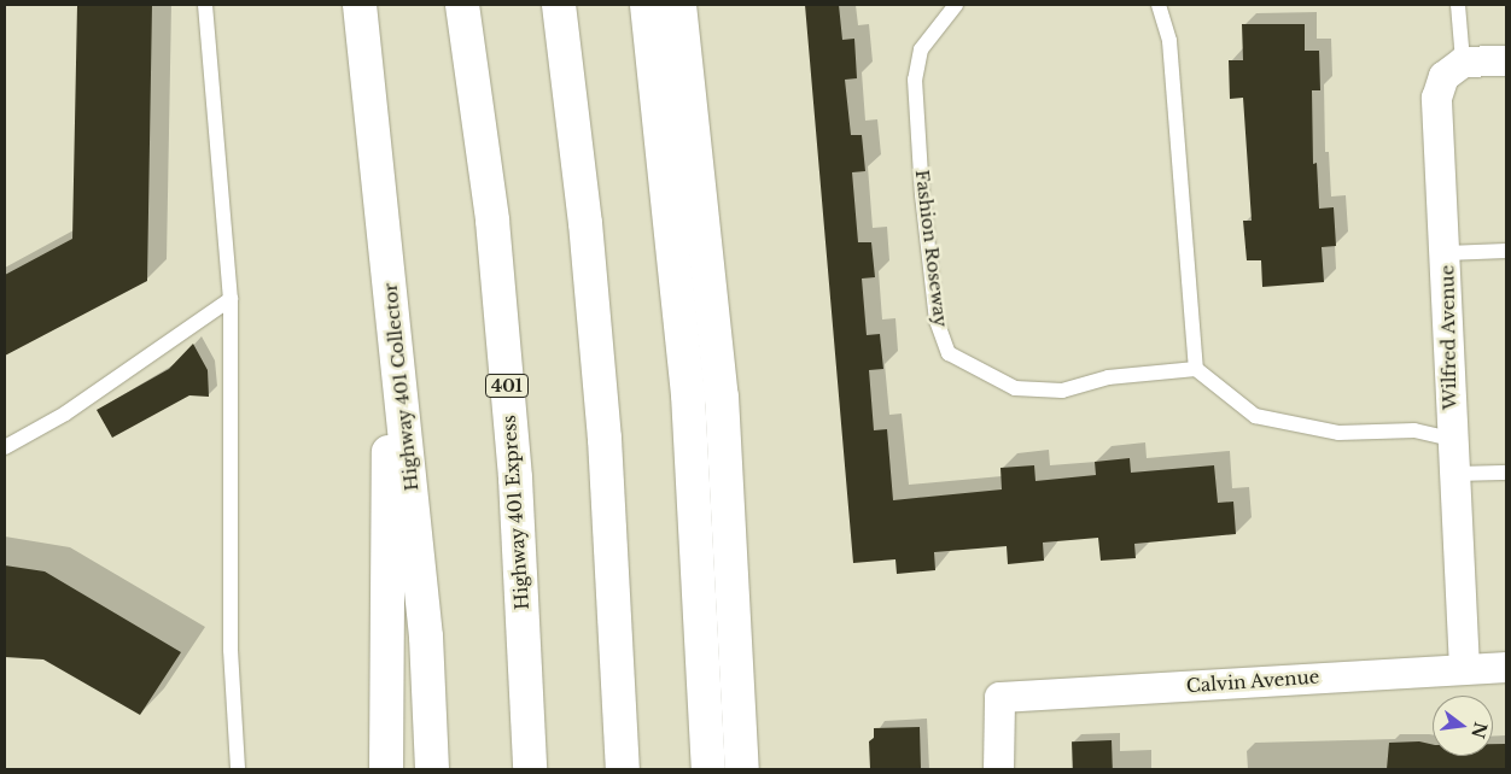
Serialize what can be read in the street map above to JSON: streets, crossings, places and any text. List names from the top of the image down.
{
  "streets": {
    "highway": ["401", "Highway 401 Collector", "Highway 401 Express"],
    "street": ["Wilfred Avenue", "Calvin Avenue"],
    "lane": ["Fashion Roseway"]
  },
  "crossings": [
    ["Wilfred Avenue", "Calvin Avenue"]
  ],
  "north": "right"
}
